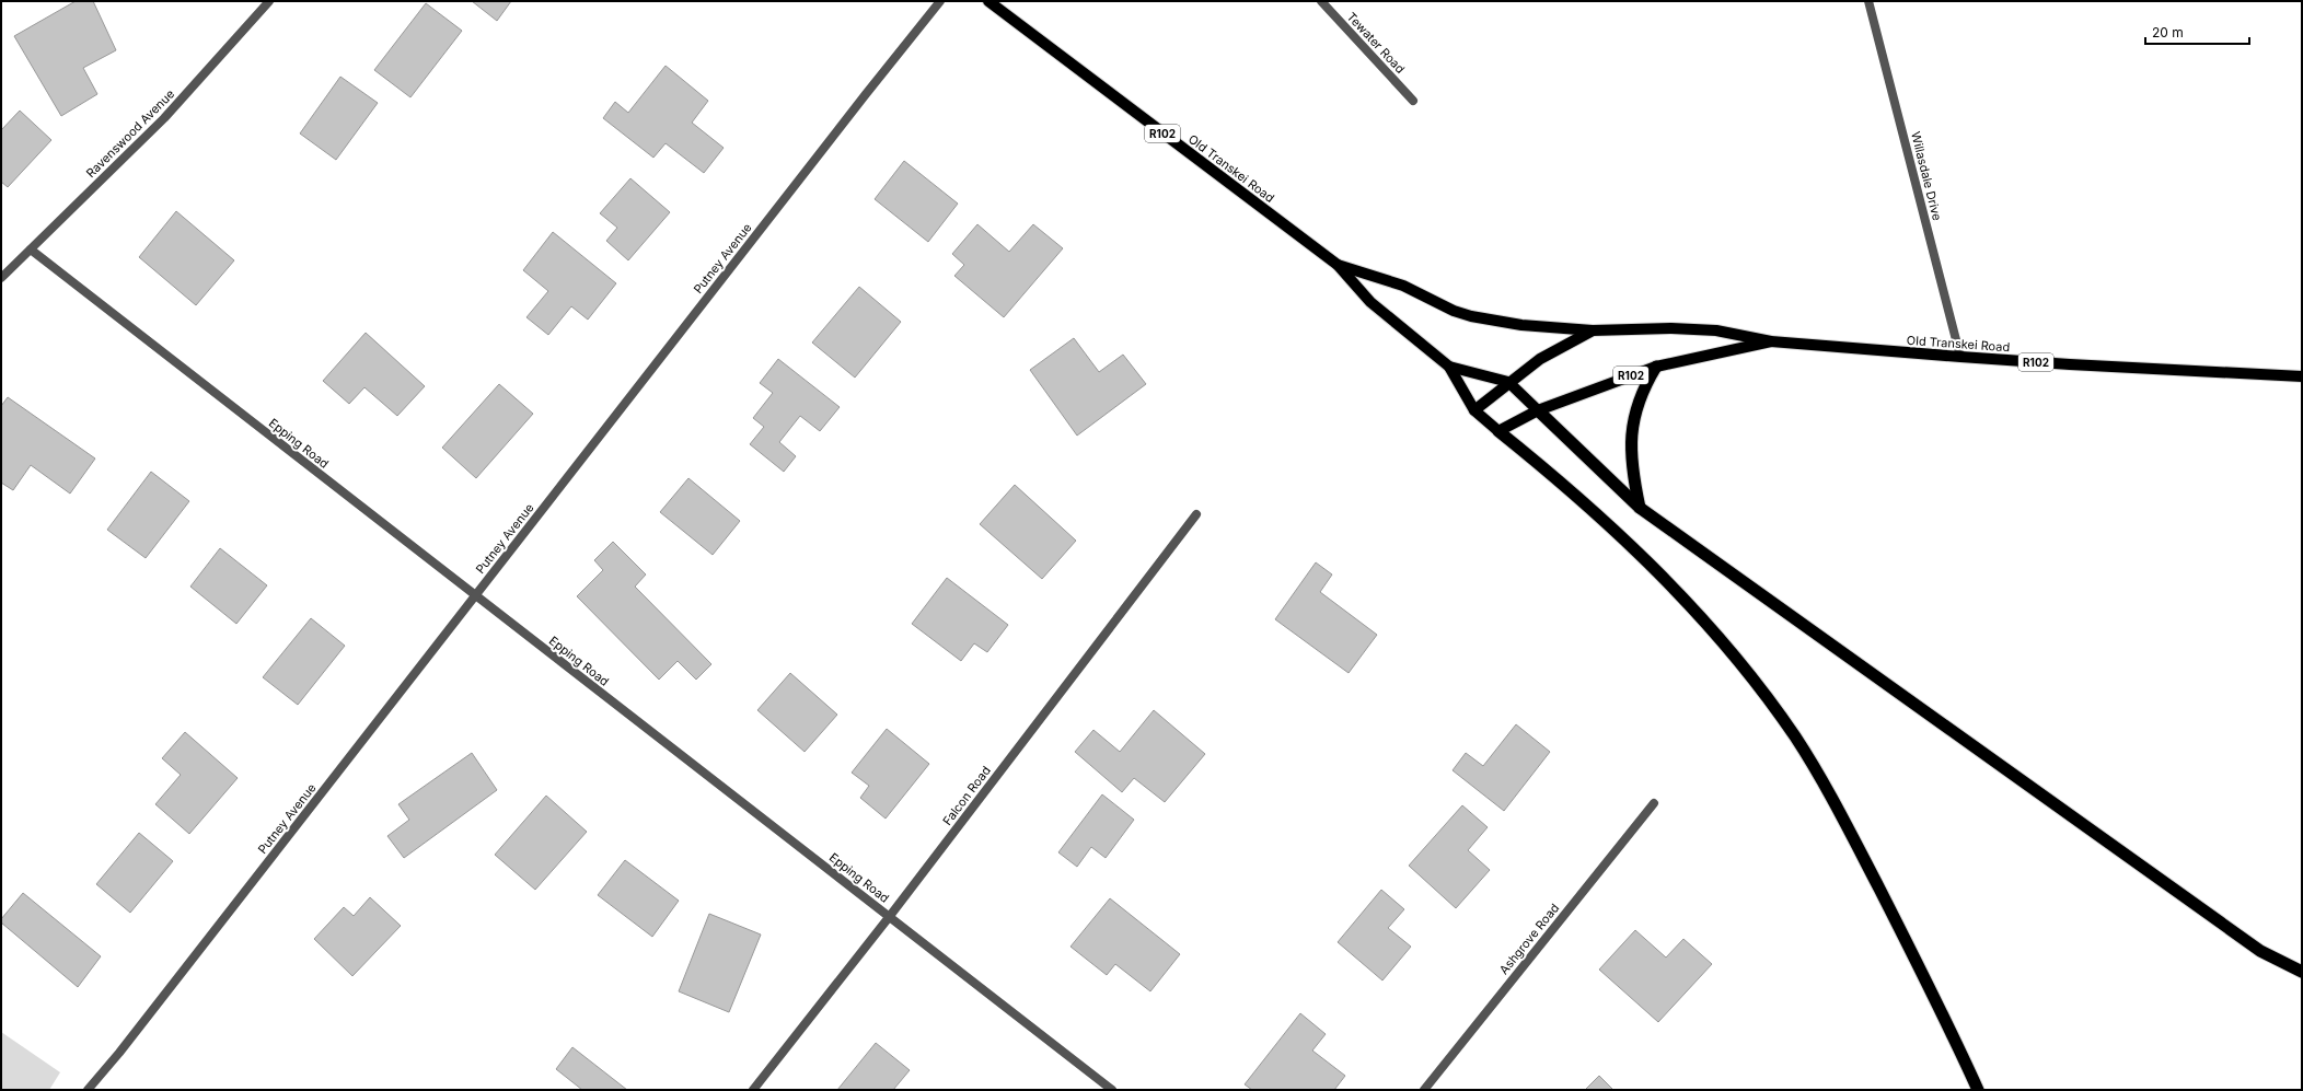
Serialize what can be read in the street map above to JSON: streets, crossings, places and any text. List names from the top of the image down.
{
  "streets": {
    "main road": ["R102", "Old Transkei Road"],
    "street": [
      "Tewater Road",
      "Ravenswood Avenue",
      "Willasdale Drive",
      "Putney Avenue",
      "Epping Road",
      "Falcon Road",
      "Ashgrove Road"
    ]
  },
  "crossings": [
    ["Ravenswood Avenue", "Epping Road"],
    ["Old Transkei Road", "Willasdale Drive"],
    ["Putney Avenue", "Epping Road"],
    ["Epping Road", "Falcon Road"]
  ],
  "scale_bar": "20 m"
}
